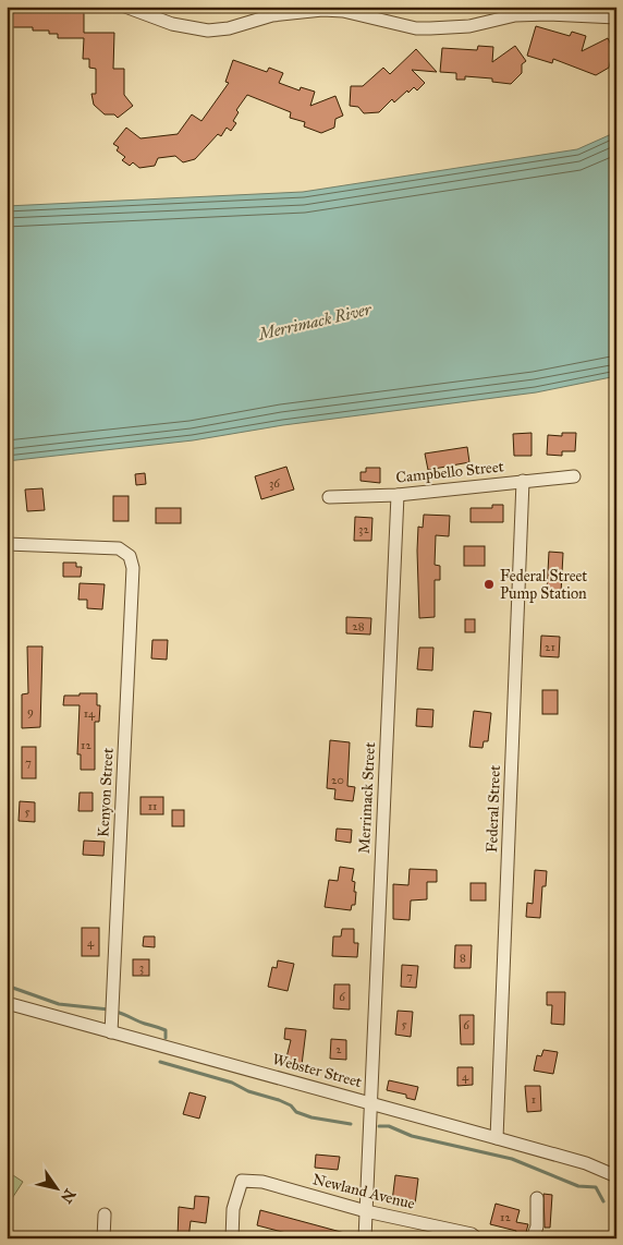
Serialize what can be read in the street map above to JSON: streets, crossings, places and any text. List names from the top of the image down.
{
  "streets": {
    "street": [
      "Campbello Street",
      "Kenyon Street",
      "Merrimack Street",
      "Federal Street",
      "Webster Street",
      "Newland Avenue"
    ]
  },
  "crossings": [
    ["Campbello Street", "Merrimack Street"],
    ["Campbello Street", "Federal Street"],
    ["Kenyon Street", "Webster Street"],
    ["Merrimack Street", "Webster Street"],
    ["Merrimack Street", "Newland Avenue"],
    ["Federal Street", "Webster Street"]
  ],
  "water": ["Merrimack River"],
  "places": ["Federal Street Pump Station"],
  "house_numbers": [
    "36",
    "32",
    "28",
    "21",
    "9",
    "14",
    "12",
    "7",
    "20",
    "11",
    "5",
    "4",
    "8",
    "3",
    "7",
    "6",
    "5",
    "6",
    "2",
    "4",
    "1",
    "12"
  ],
  "north": "bottom right"
}
